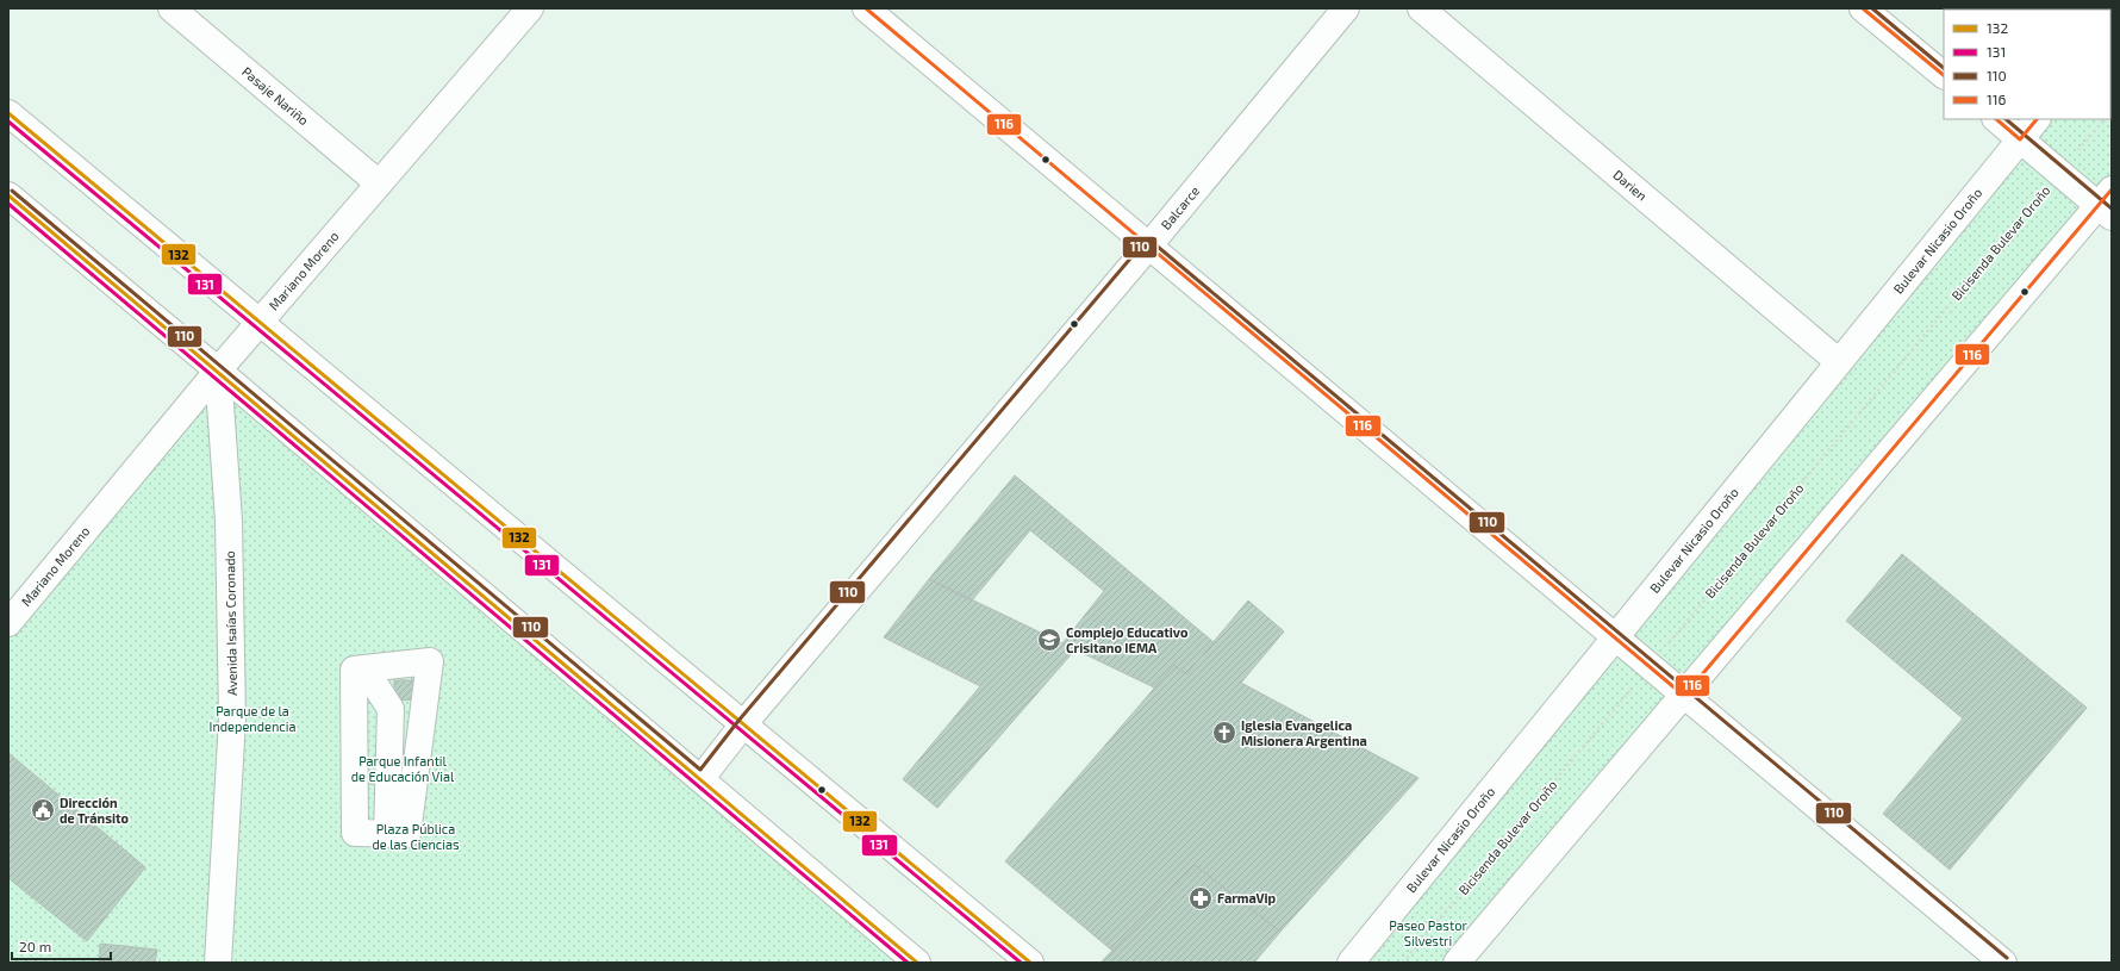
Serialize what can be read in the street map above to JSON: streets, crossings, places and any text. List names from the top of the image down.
{
  "streets": {
    "main road": [
      "Pasaje Nariño",
      "Darien",
      "Balcarce",
      "Bulevar Nicasio Oroño",
      "Mariano Moreno",
      "Avenida Isaías Coronado"
    ],
    "path": ["Bicisenda Bulevar Oroño"]
  },
  "crossings": [
    ["Pasaje Nariño", "Mariano Moreno"],
    ["Darien", "Bulevar Nicasio Oroño"],
    ["Mariano Moreno", "Avenida Isaías Coronado"]
  ],
  "parks": [
    "Parque de la Independencia",
    "Parque Infantil de Educación Vial",
    "Plaza Pública de las Ciencias",
    "Paseo Pastor Silvestri"
  ],
  "places": {
    "school or university": ["Complejo Educativo Crisitano IEMA"],
    "church": ["Iglesia Evangelica Misionera Argentina"],
    "public building": ["Dirección de Tránsito"],
    "pharmacy": ["FarmaVip"]
  },
  "lines": [
    "transit line 110",
    "transit line 116",
    "transit line 132",
    "transit line 131"
  ],
  "legend": [
    "132",
    "131",
    "110",
    "116"
  ],
  "scale_bar": "20 m"
}
